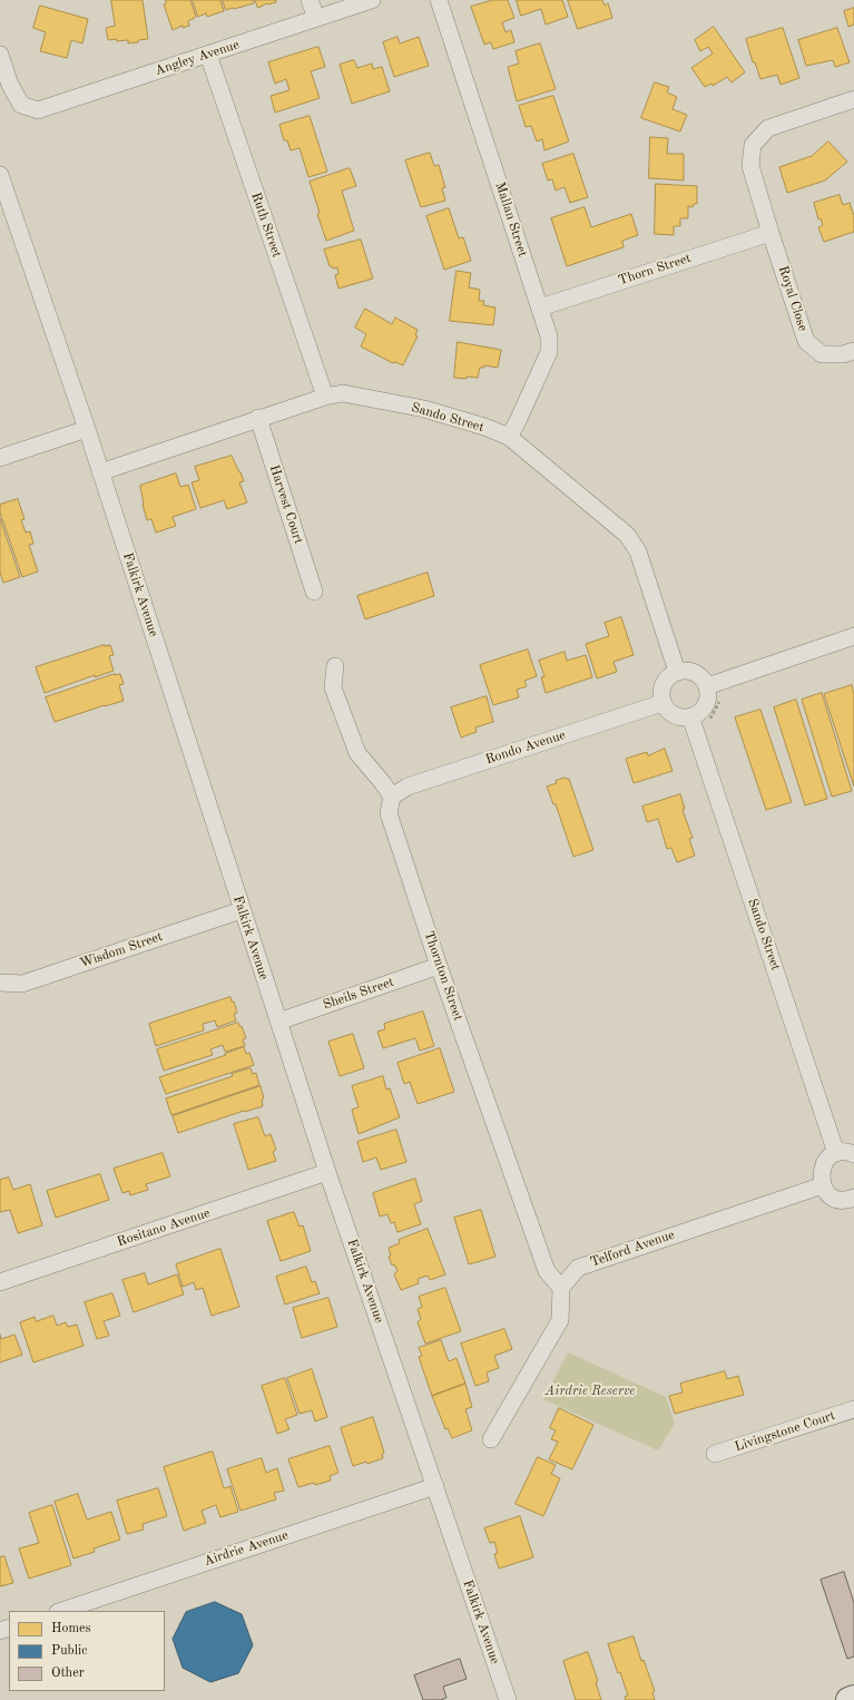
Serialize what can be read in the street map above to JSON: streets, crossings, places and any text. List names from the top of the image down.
{
  "streets": {
    "street": [
      "Angley Avenue",
      "Mallan Street",
      "Ruth Street",
      "Thorn Street",
      "Royal Close",
      "Sando Street",
      "Harvest Court",
      "Falkirk Avenue",
      "Rondo Avenue",
      "Wisdom Street",
      "Thornton Street",
      "Sheils Street",
      "Rositano Avenue",
      "Telford Avenue",
      "Livingstone Court",
      "Airdrie Avenue"
    ]
  },
  "crossings": [
    ["Angley Avenue", "Ruth Street"],
    ["Mallan Street", "Thorn Street"],
    ["Mallan Street", "Sando Street"],
    ["Ruth Street", "Sando Street"],
    ["Thorn Street", "Royal Close"],
    ["Sando Street", "Harvest Court"],
    ["Sando Street", "Falkirk Avenue"],
    ["Sando Street", "Rondo Avenue"],
    ["Falkirk Avenue", "Wisdom Street"],
    ["Falkirk Avenue", "Sheils Street"],
    ["Falkirk Avenue", "Rositano Avenue"],
    ["Falkirk Avenue", "Airdrie Avenue"],
    ["Rondo Avenue", "Thornton Street"],
    ["Thornton Street", "Sheils Street"],
    ["Thornton Street", "Telford Avenue"]
  ],
  "parks": ["Airdrie Reserve"],
  "legend": ["Homes", "Public", "Other"]
}
